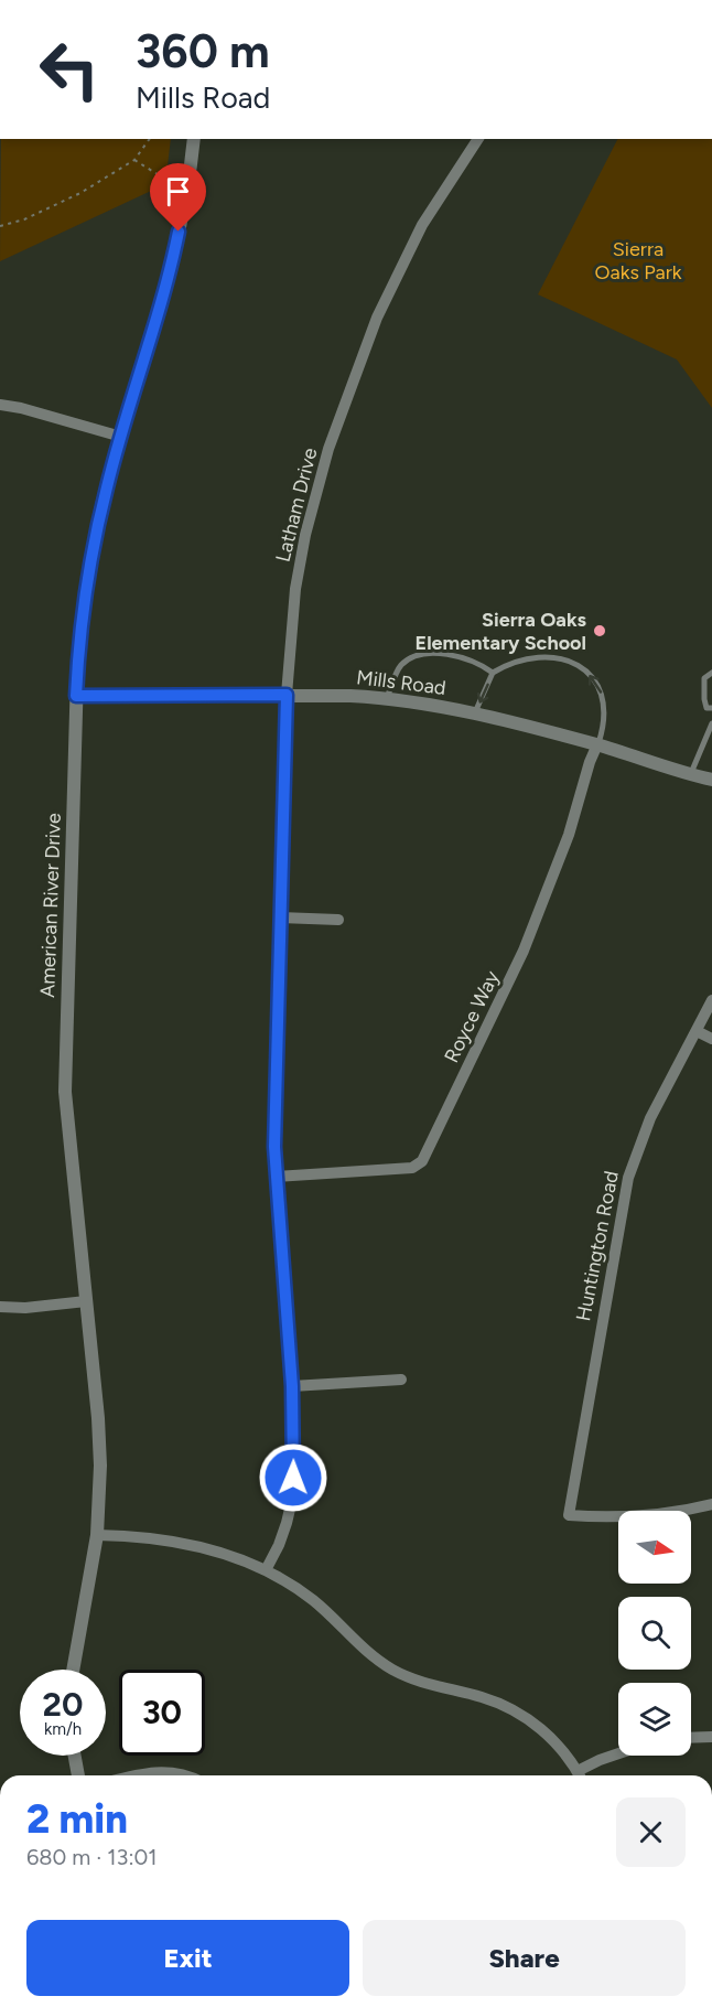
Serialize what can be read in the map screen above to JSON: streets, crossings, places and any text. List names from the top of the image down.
{
  "streets": {
    "street": [
      "Latham Drive",
      "Mills Road",
      "American River Drive",
      "Royce Way",
      "Huntington Road"
    ]
  },
  "crossings": [
    ["Latham Drive", "Mills Road"],
    ["Latham Drive", "Royce Way"],
    ["Mills Road", "American River Drive"],
    ["Mills Road", "Royce Way"]
  ],
  "parks": ["Sierra Oaks Park"],
  "places": ["Sierra Oaks Elementary School"],
  "north": "right",
  "page": {
    "turn": ["360 m", "Mills Road"],
    "speed": "20 km/h",
    "limit": "30",
    "heading": ["2 min", "680 m · 13:01"],
    "buttons": ["Exit", "Share"]
  }
}
